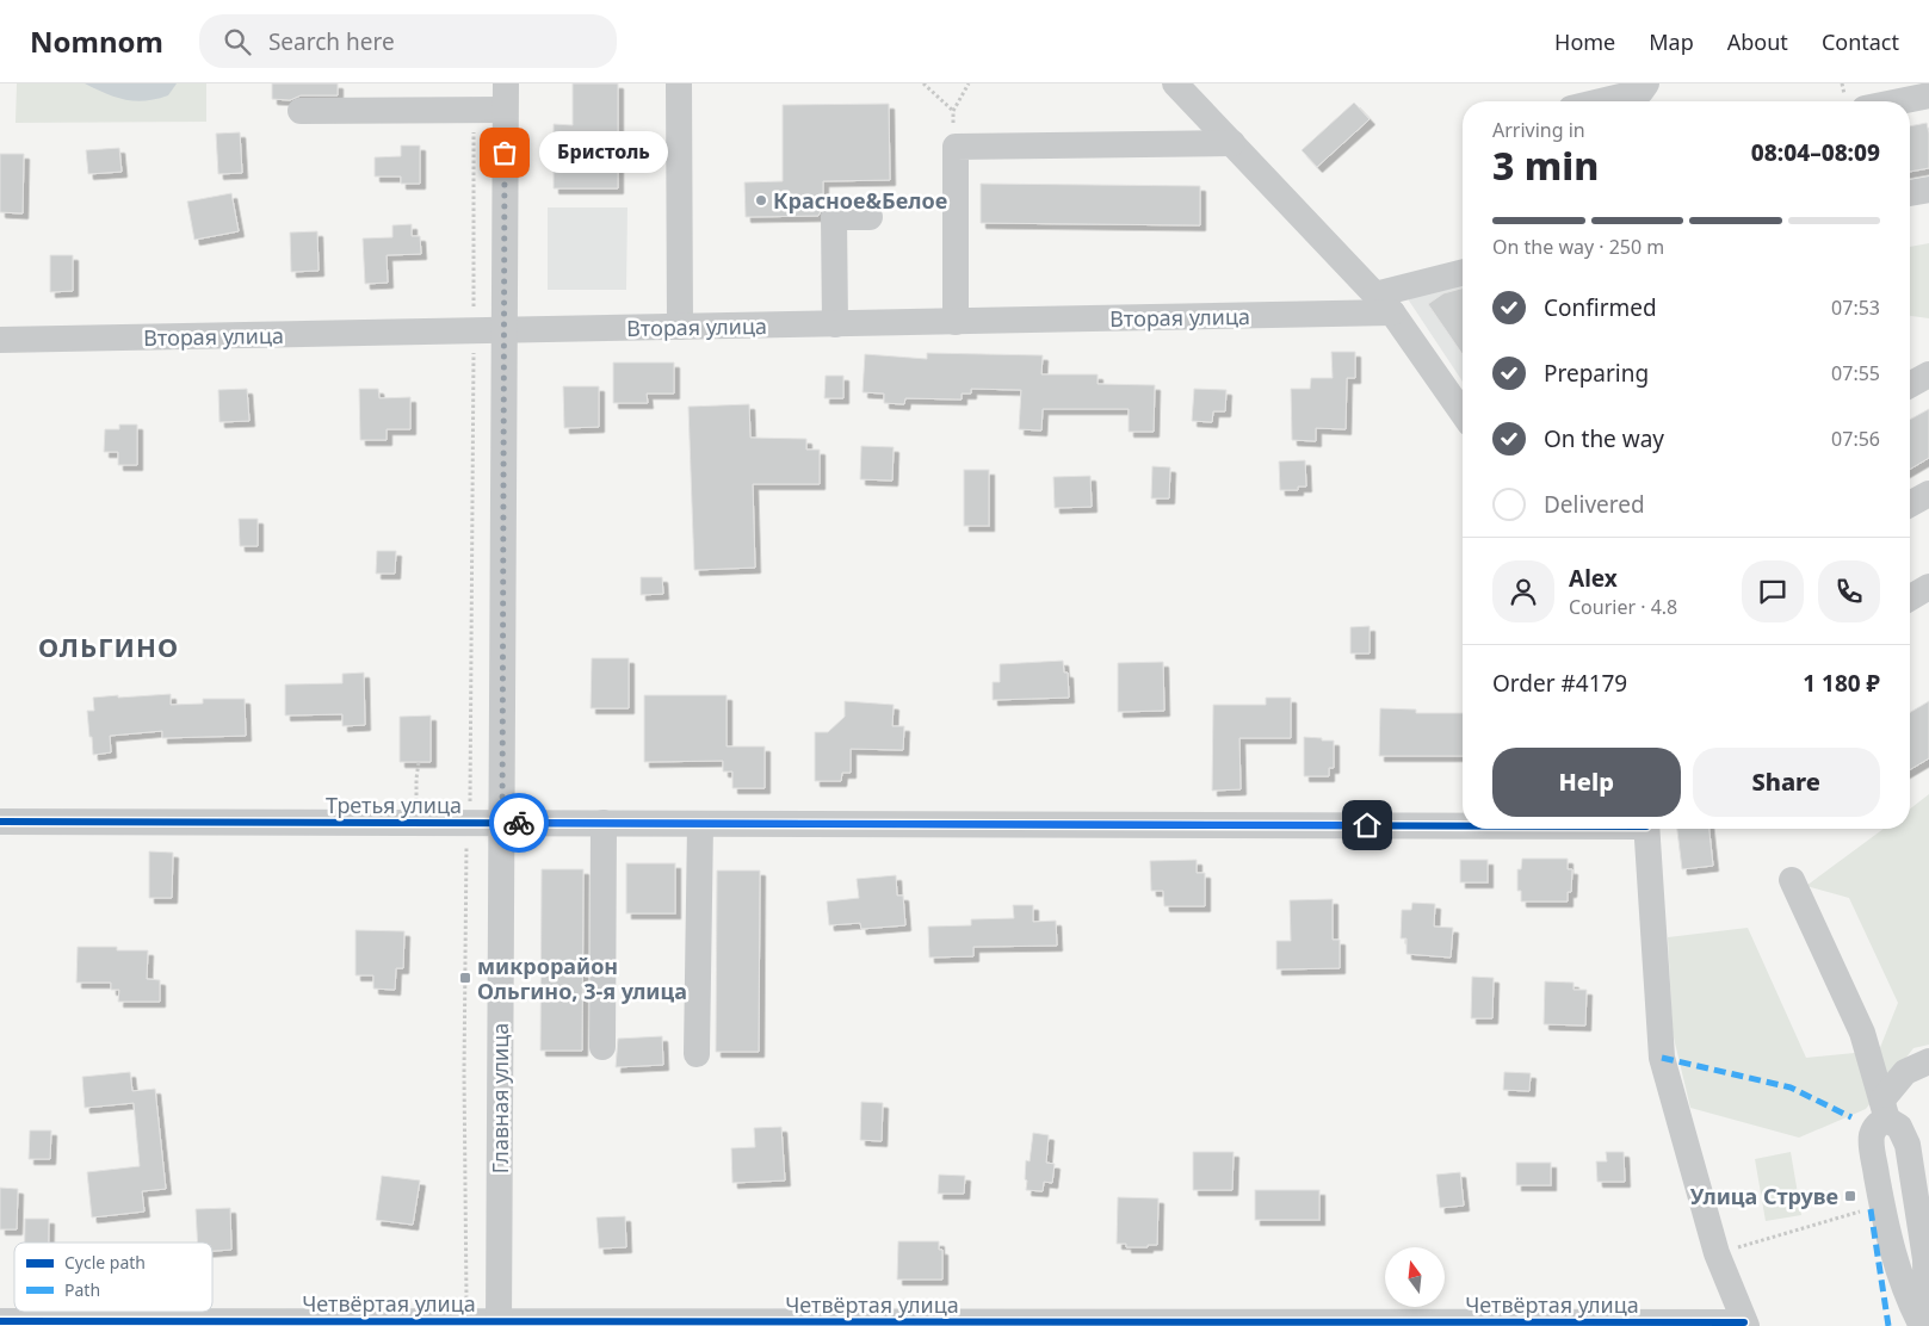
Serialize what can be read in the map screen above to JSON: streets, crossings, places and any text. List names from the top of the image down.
{
  "streets": {
    "street": [
      "Вторая улица",
      "Третья улица",
      "Главная улица",
      "Четвёртая улица"
    ]
  },
  "crossings": [
    ["Вторая улица", "Главная улица"],
    ["Третья улица", "Главная улица"],
    ["Главная улица", "Четвёртая улица"]
  ],
  "districts": ["ОЛЬГИНО"],
  "places": {
    "other": ["Бристоль", "Красное&Белое"],
    "transit": ["микрорайон Ольгино, 3-я улица", "Улица Струве"]
  },
  "legend": ["Cycle path", "Path"],
  "north": "top",
  "page": {
    "header": "Nomnom",
    "search": "Search here",
    "nav": [
      "Home",
      "Map",
      "About",
      "Contact"
    ],
    "heading": ["3 min", "Arriving in", "08:04–08:09"],
    "panel": [
      "Alex",
      "Courier · 4.8",
      "Order #4179",
      "1 180 ₽"
    ],
    "bubble": "Бристоль",
    "bar": "On the way · 250 m",
    "list": [
      ["Confirmed", "07:53"],
      ["Preparing", "07:55"],
      ["On the way", "07:56"],
      "Delivered"
    ],
    "buttons": ["Help", "Share"]
  }
}
